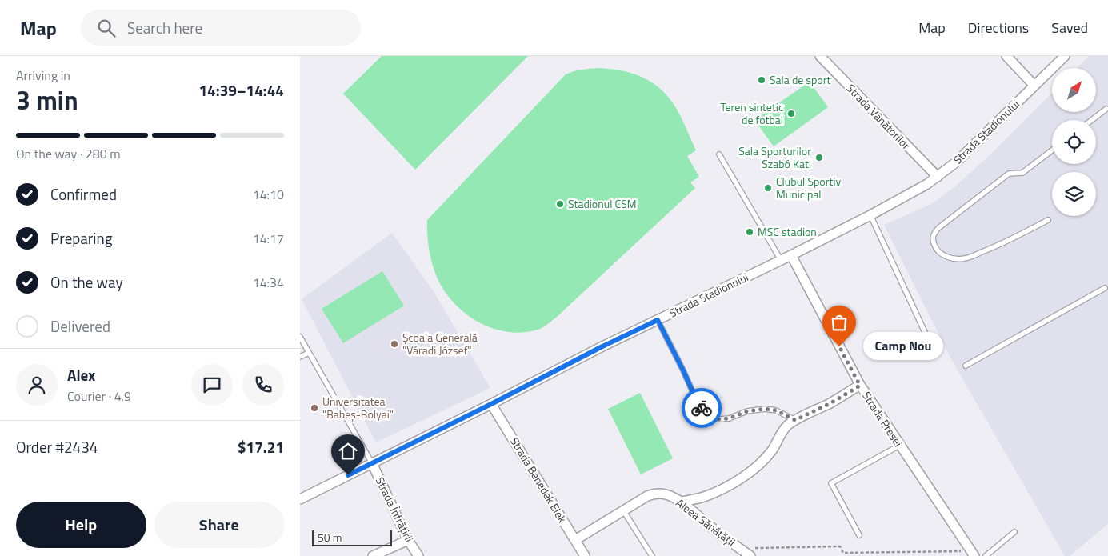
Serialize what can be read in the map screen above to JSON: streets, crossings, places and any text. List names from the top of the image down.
{
  "streets": {
    "street": [
      "Strada Vânătorilor",
      "Strada Stadionului",
      "Strada Presei",
      "Strada Benedek Elek",
      "Strada Înfrățirii",
      "Aleea Sănătății"
    ]
  },
  "crossings": [
    ["Strada Vânătorilor", "Strada Stadionului"],
    ["Strada Stadionului", "Strada Presei"],
    ["Strada Stadionului", "Strada Benedek Elek"],
    ["Strada Stadionului", "Strada Înfrățirii"],
    ["Strada Benedek Elek", "Aleea Sănătății"]
  ],
  "places": [
    "Sala de sport",
    "Teren sintetic de fotbal",
    "Sala Sporturilor Szabó Kati",
    "Clubul Sportiv Municipal",
    "Stadionul CSM",
    "MSC stadion",
    "Școala Generală \"Váradi József\"",
    "Camp Nou",
    "Universitatea \"Babeș-Bolyai\""
  ],
  "scale_bar": "50 m",
  "north": "top right",
  "page": {
    "header": "Map",
    "search": "Search here",
    "nav": ["Map", "Directions", "Saved"],
    "heading": ["3 min", "Arriving in", "14:39–14:44"],
    "panel": [
      "Alex",
      "Courier · 4.9",
      "Order #2434",
      "$17.21"
    ],
    "bar": "On the way · 280 m",
    "list": [
      ["Confirmed", "14:10"],
      ["Preparing", "14:17"],
      ["On the way", "14:34"],
      "Delivered"
    ],
    "bubble": "Camp Nou",
    "buttons": ["Help", "Share"],
    "scale": "50 m"
  }
}
